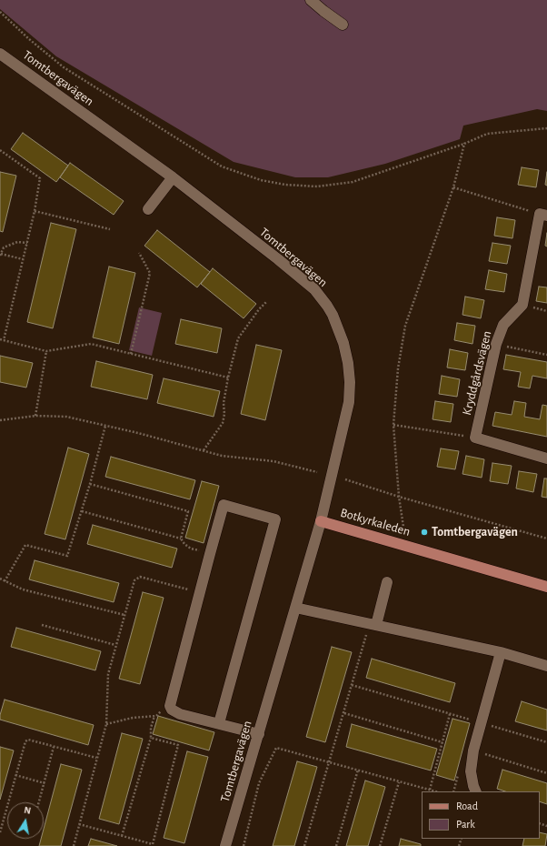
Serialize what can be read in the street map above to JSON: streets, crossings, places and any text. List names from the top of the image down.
{
  "streets": {
    "main road": ["Botkyrkaleden"],
    "street": ["Tomtbergavägen", "Kryddgårdsvägen"]
  },
  "crossings": [
    ["Tomtbergavägen", "Botkyrkaleden"]
  ],
  "places": ["Tomtbergavägen"],
  "legend": ["Road", "Park"],
  "north": "top"
}
